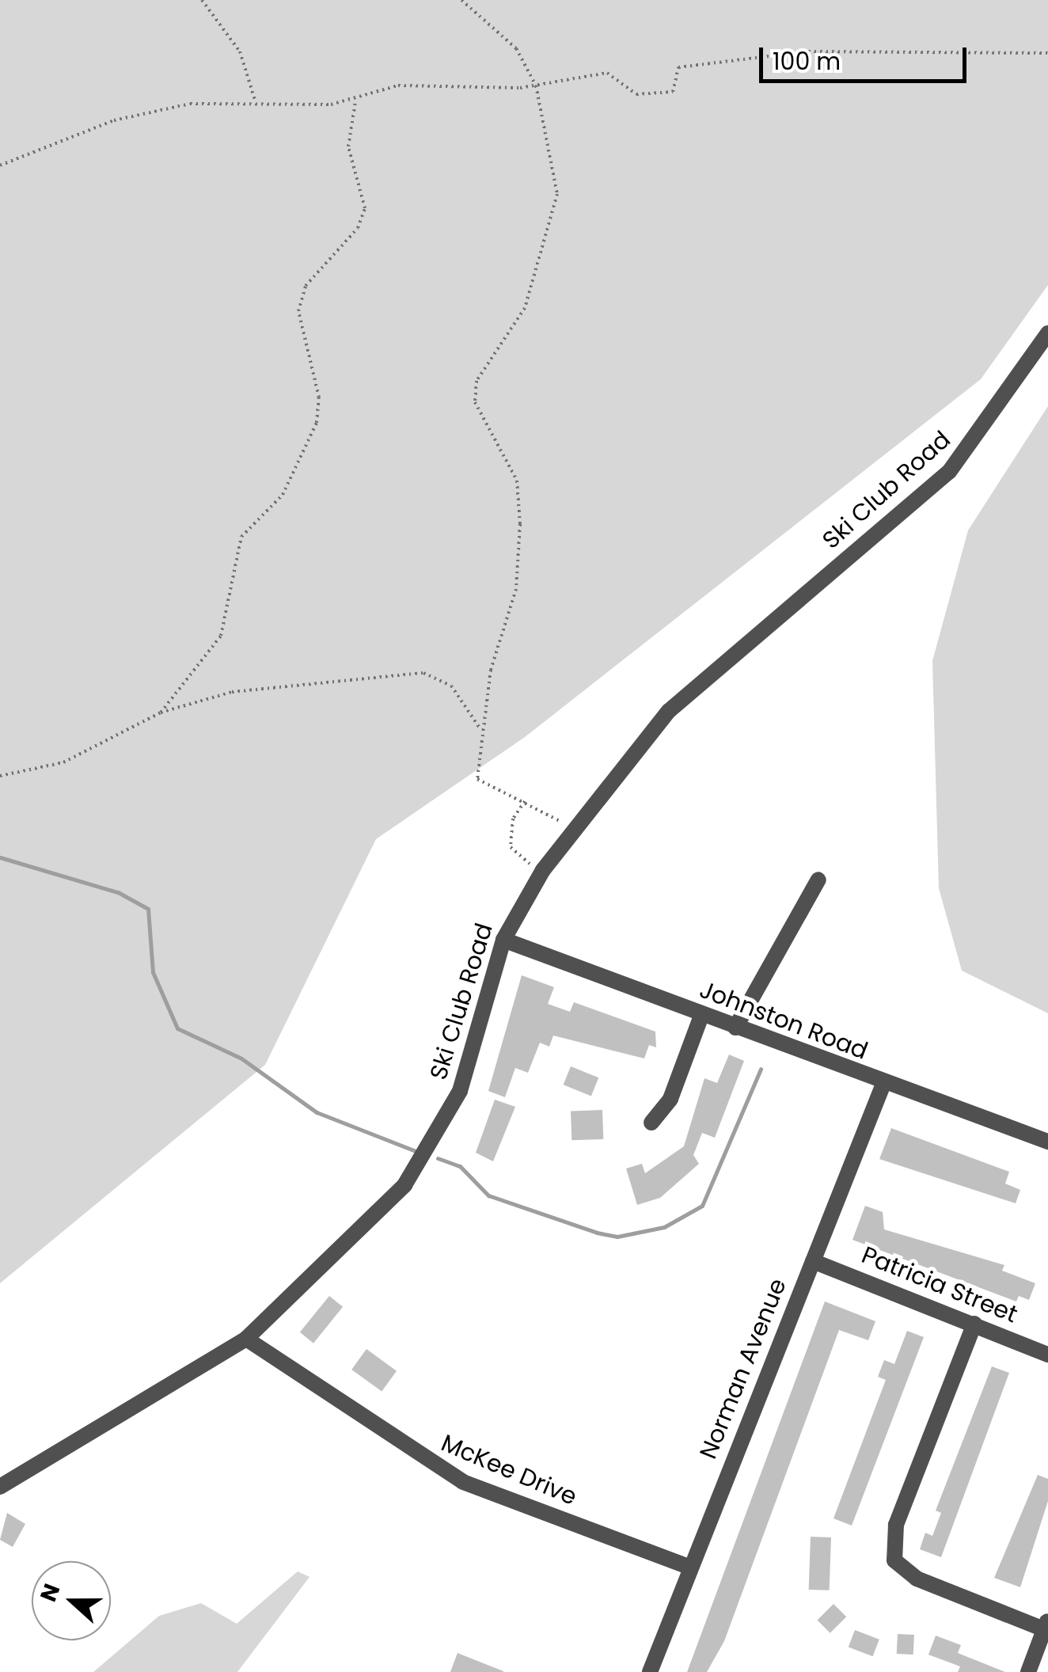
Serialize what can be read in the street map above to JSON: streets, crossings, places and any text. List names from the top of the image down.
{
  "streets": {
    "street": [
      "Ski Club Road",
      "Johnston Road",
      "Patricia Street",
      "Norman Avenue",
      "McKee Drive"
    ]
  },
  "crossings": [
    ["Ski Club Road", "Johnston Road"],
    ["Ski Club Road", "McKee Drive"],
    ["Johnston Road", "Norman Avenue"],
    ["Patricia Street", "Norman Avenue"],
    ["Norman Avenue", "McKee Drive"]
  ],
  "scale_bar": "100 m",
  "north": "left"
}
